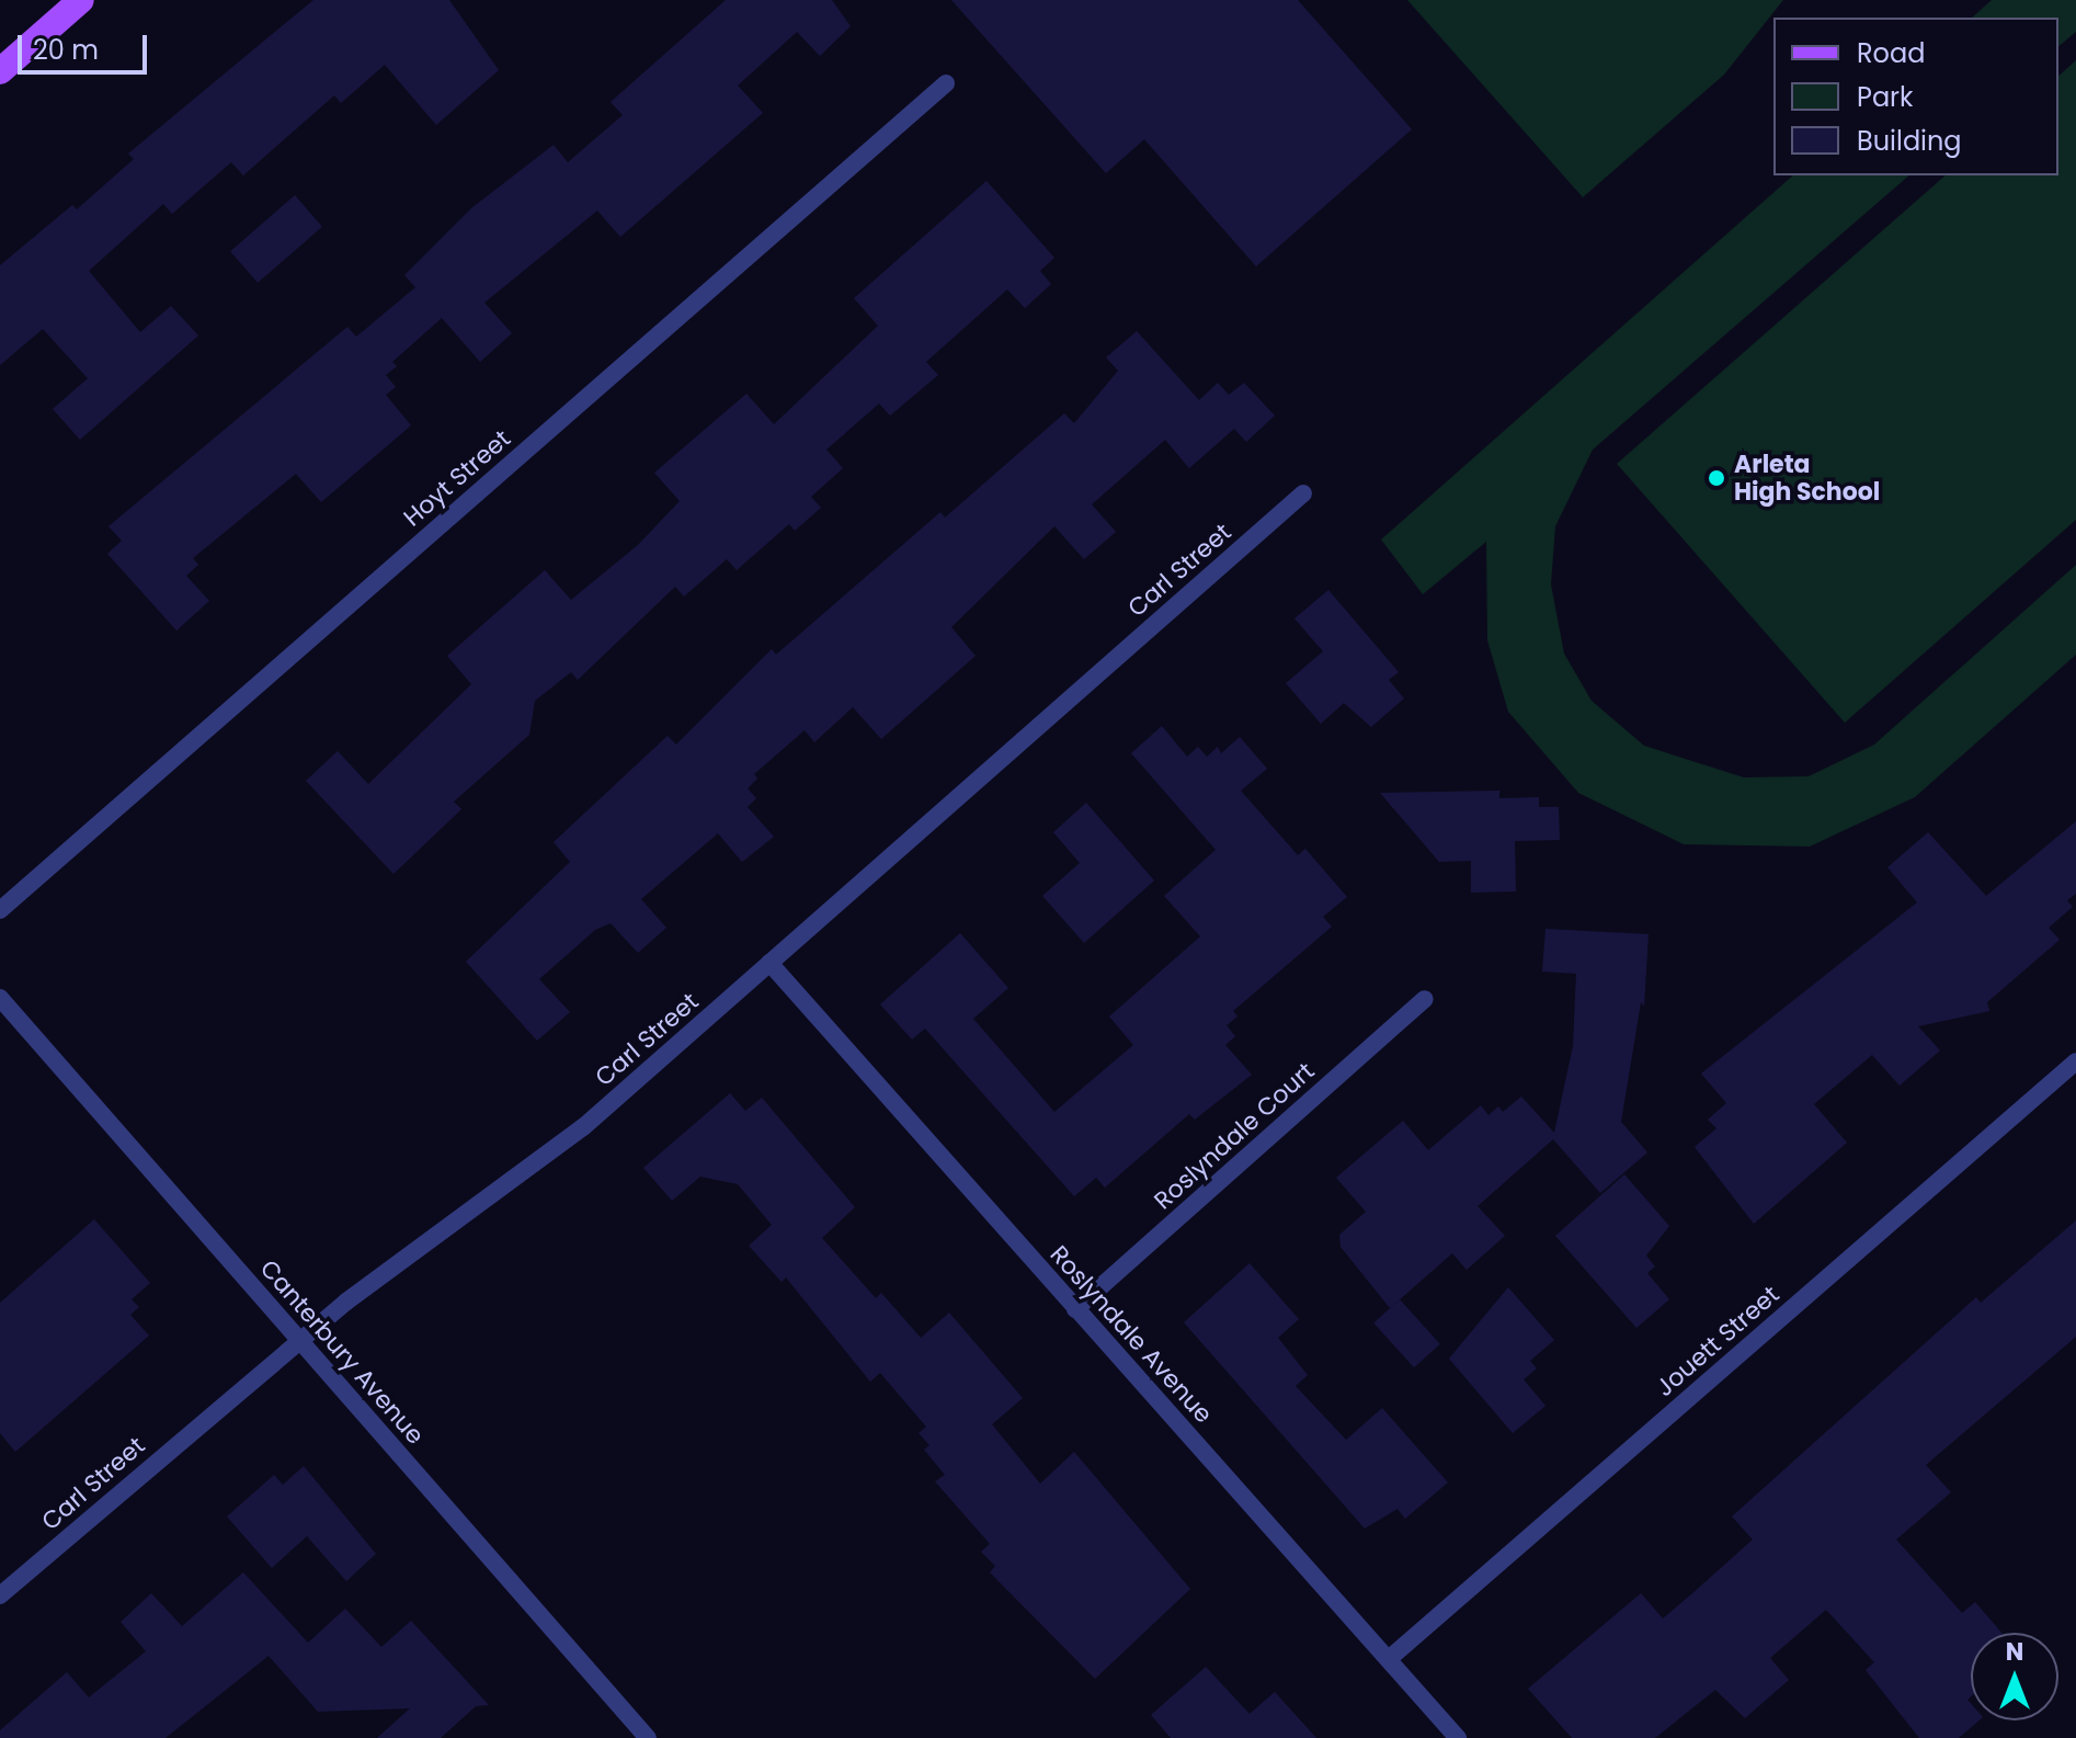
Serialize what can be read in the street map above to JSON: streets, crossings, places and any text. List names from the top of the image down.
{
  "streets": {
    "street": [
      "Hoyt Street",
      "Carl Street",
      "Roslyndale Court",
      "Roslyndale Avenue",
      "Jouett Street",
      "Canterbury Avenue"
    ]
  },
  "crossings": [
    ["Carl Street", "Roslyndale Avenue"],
    ["Carl Street", "Canterbury Avenue"],
    ["Roslyndale Court", "Roslyndale Avenue"],
    ["Roslyndale Avenue", "Jouett Street"]
  ],
  "places": ["Arleta High School"],
  "legend": ["Road", "Park", "Building"],
  "scale_bar": "20 m",
  "north": "top"
}
